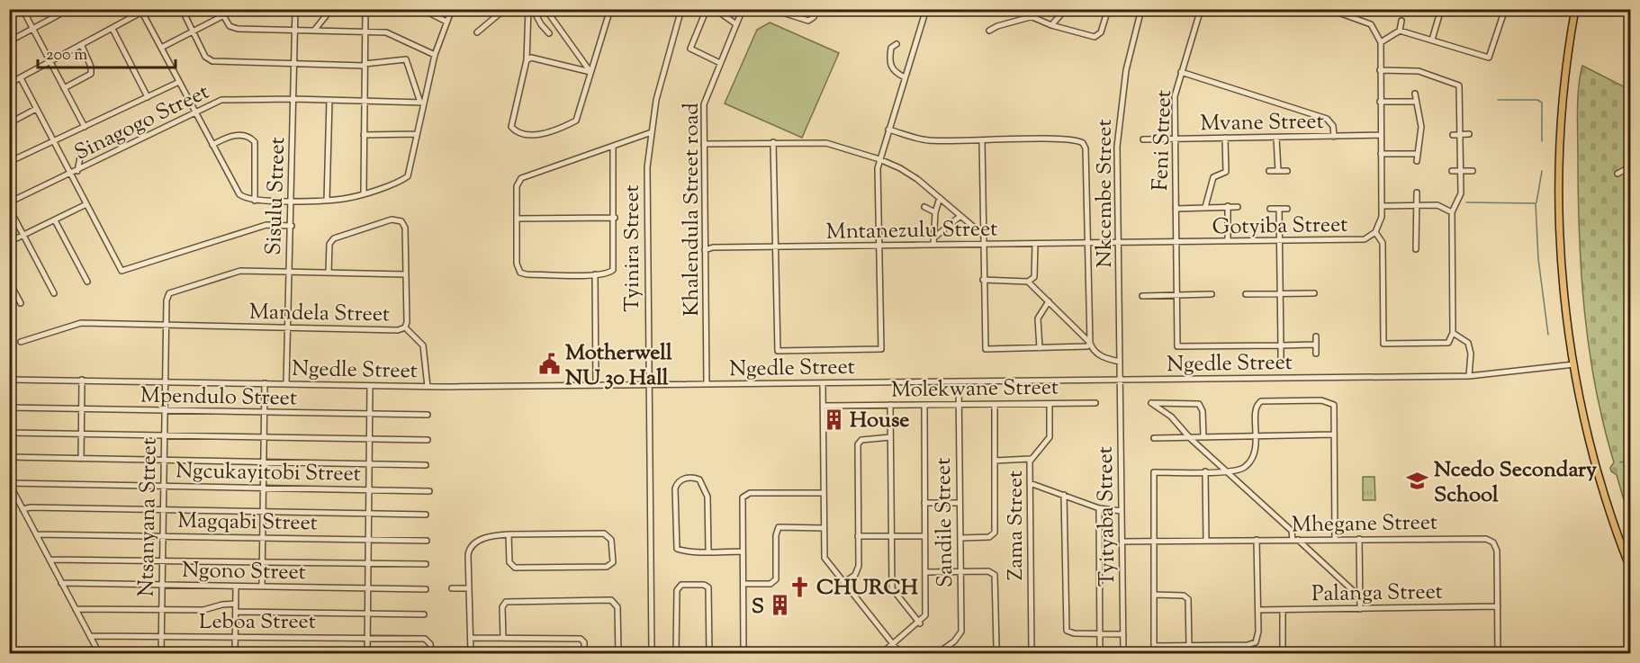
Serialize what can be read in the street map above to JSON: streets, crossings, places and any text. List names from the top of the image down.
{
  "streets": {
    "street": [
      "Sinagogo Street",
      "Mvane Street",
      "Feni Street",
      "Nkcembe Street",
      "Sisulu Street",
      "Khalendula Street road",
      "Gotyiba Street",
      "Mntanezulu Street",
      "Tyinira Street",
      "Mandela Street",
      "Ngedle Street",
      "Molekwane Street",
      "Mpendulo Street",
      "Ngcukayitobi Street",
      "Tyityaba Street",
      "Ntsanyana Street",
      "Magqabi Street",
      "Sandile Street",
      "Mhegane Street",
      "Zama Street",
      "Ngono Street",
      "Palanga Street",
      "Leboa Street"
    ]
  },
  "crossings": [
    ["Sinagogo Street", "Sisulu Street"],
    ["Mvane Street", "Feni Street"],
    ["Mvane Street", "Gotyiba Street"],
    ["Feni Street", "Gotyiba Street"],
    ["Nkcembe Street", "Gotyiba Street"],
    ["Nkcembe Street", "Mntanezulu Street"],
    ["Nkcembe Street", "Ngedle Street"],
    ["Nkcembe Street", "Tyityaba Street"],
    ["Sisulu Street", "Mandela Street"],
    ["Sisulu Street", "Ngedle Street"],
    ["Sisulu Street", "Ntsanyana Street"],
    ["Khalendula Street road", "Mntanezulu Street"],
    ["Khalendula Street road", "Ngedle Street"],
    ["Gotyiba Street", "Mntanezulu Street"],
    ["Tyinira Street", "Ngedle Street"],
    ["Mandela Street", "Ntsanyana Street"],
    ["Ngedle Street", "Tyityaba Street"],
    ["Ngedle Street", "Ntsanyana Street"],
    ["Ngedle Street", "Sandile Street"],
    ["Molekwane Street", "Sandile Street"],
    ["Molekwane Street", "Zama Street"],
    ["Mpendulo Street", "Ntsanyana Street"],
    ["Ngcukayitobi Street", "Ntsanyana Street"],
    ["Tyityaba Street", "Mhegane Street"],
    ["Ntsanyana Street", "Magqabi Street"],
    ["Ntsanyana Street", "Ngono Street"],
    ["Ntsanyana Street", "Leboa Street"],
    ["Mhegane Street", "Palanga Street"]
  ],
  "places": {
    "public building": ["Motherwell NU 30 Hall"],
    "building": ["House", "S"],
    "school or university": ["Ncedo Secondary School"],
    "church": ["CHURCH"]
  },
  "scale_bar": "200 m"
}
